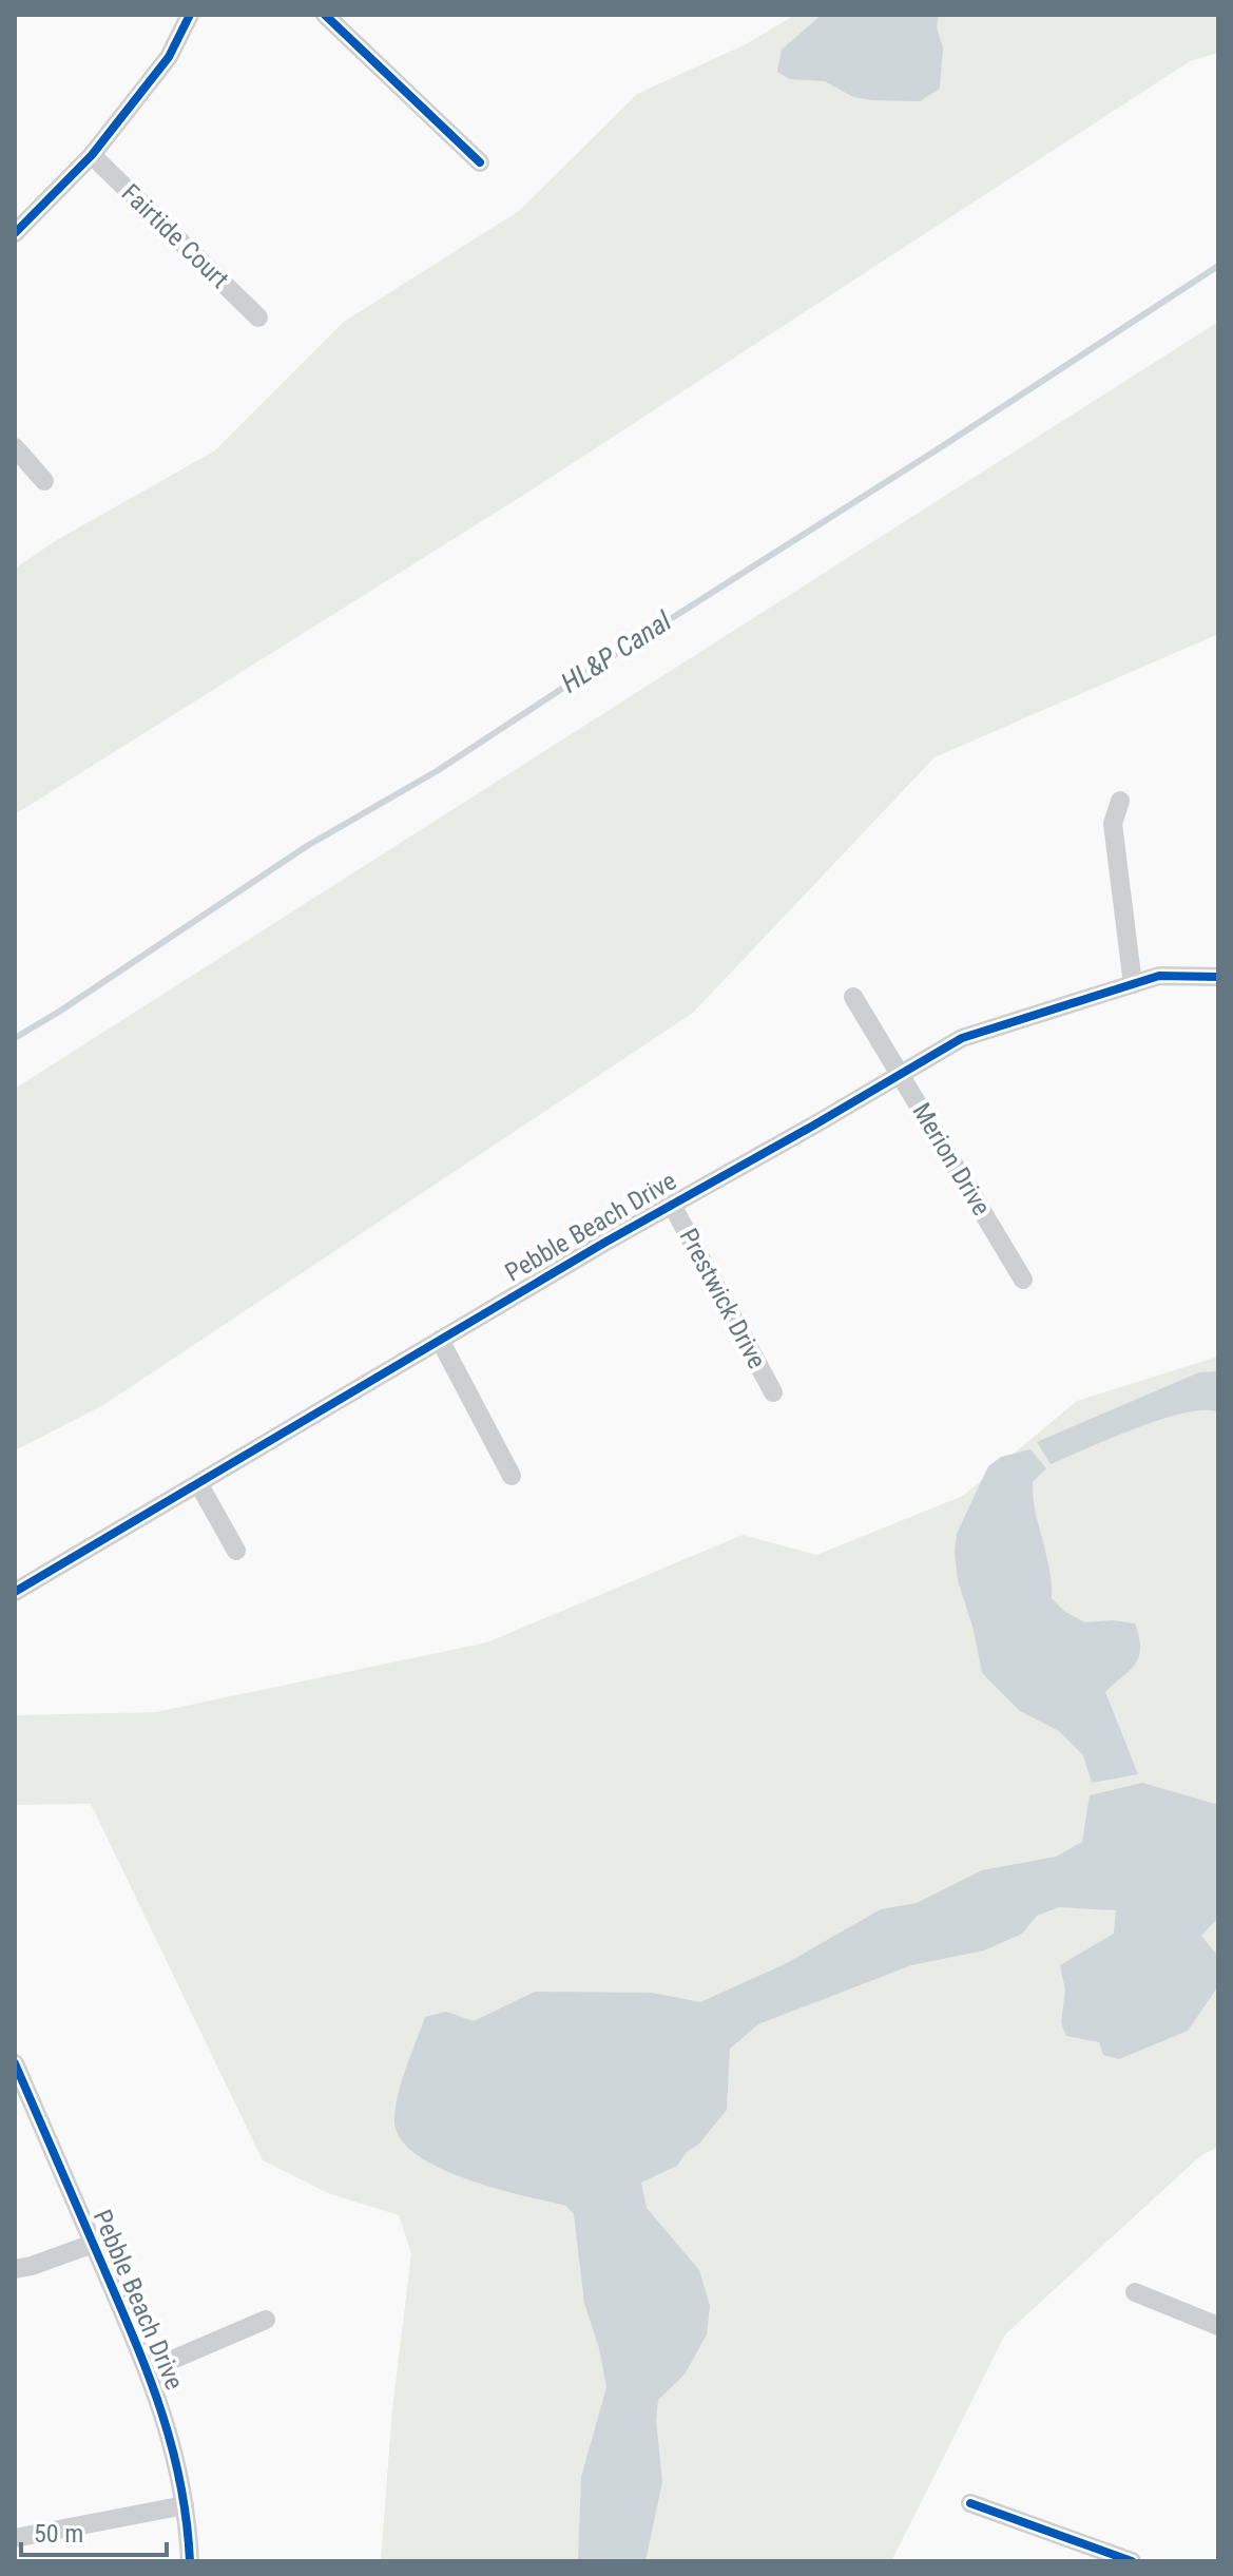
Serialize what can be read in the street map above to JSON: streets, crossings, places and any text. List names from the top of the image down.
{
  "streets": {
    "street": [
      "Fairtide Court",
      "Merion Drive",
      "Pebble Beach Drive",
      "Prestwick Drive"
    ]
  },
  "crossings": [
    ["Merion Drive", "Pebble Beach Drive"],
    ["Pebble Beach Drive", "Prestwick Drive"]
  ],
  "water": ["HL&P Canal"],
  "scale_bar": "50 m"
}
